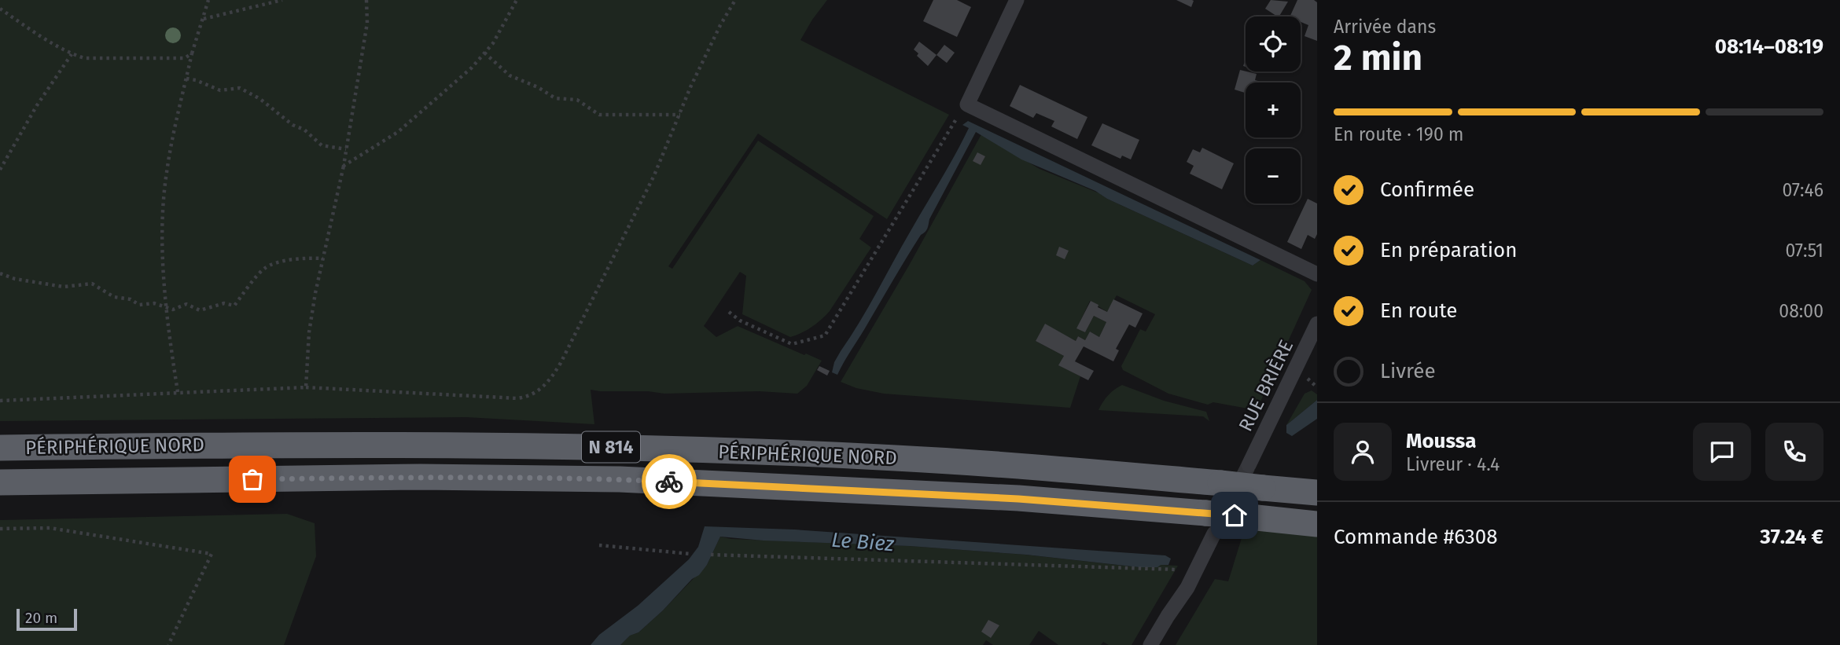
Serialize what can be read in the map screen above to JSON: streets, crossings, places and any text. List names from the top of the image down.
{
  "streets": {
    "highway": ["PÉRIPHÉRIQUE NORD", "N 814"],
    "street": ["RUE BRIÈRE"]
  },
  "water": ["Le Biez"],
  "scale_bar": "20 m",
  "page": {
    "heading": ["2 min", "Arrivée dans", "08:14–08:19"],
    "panel": [
      "Moussa",
      "Livreur · 4.4",
      "Commande #6308",
      "37.24 €"
    ],
    "map_buttons": ["+", "−"],
    "bar": "En route · 190 m",
    "list": [
      ["Confirmée", "07:46"],
      ["En préparation", "07:51"],
      ["En route", "08:00"],
      "Livrée"
    ],
    "scale": "20 m"
  }
}
